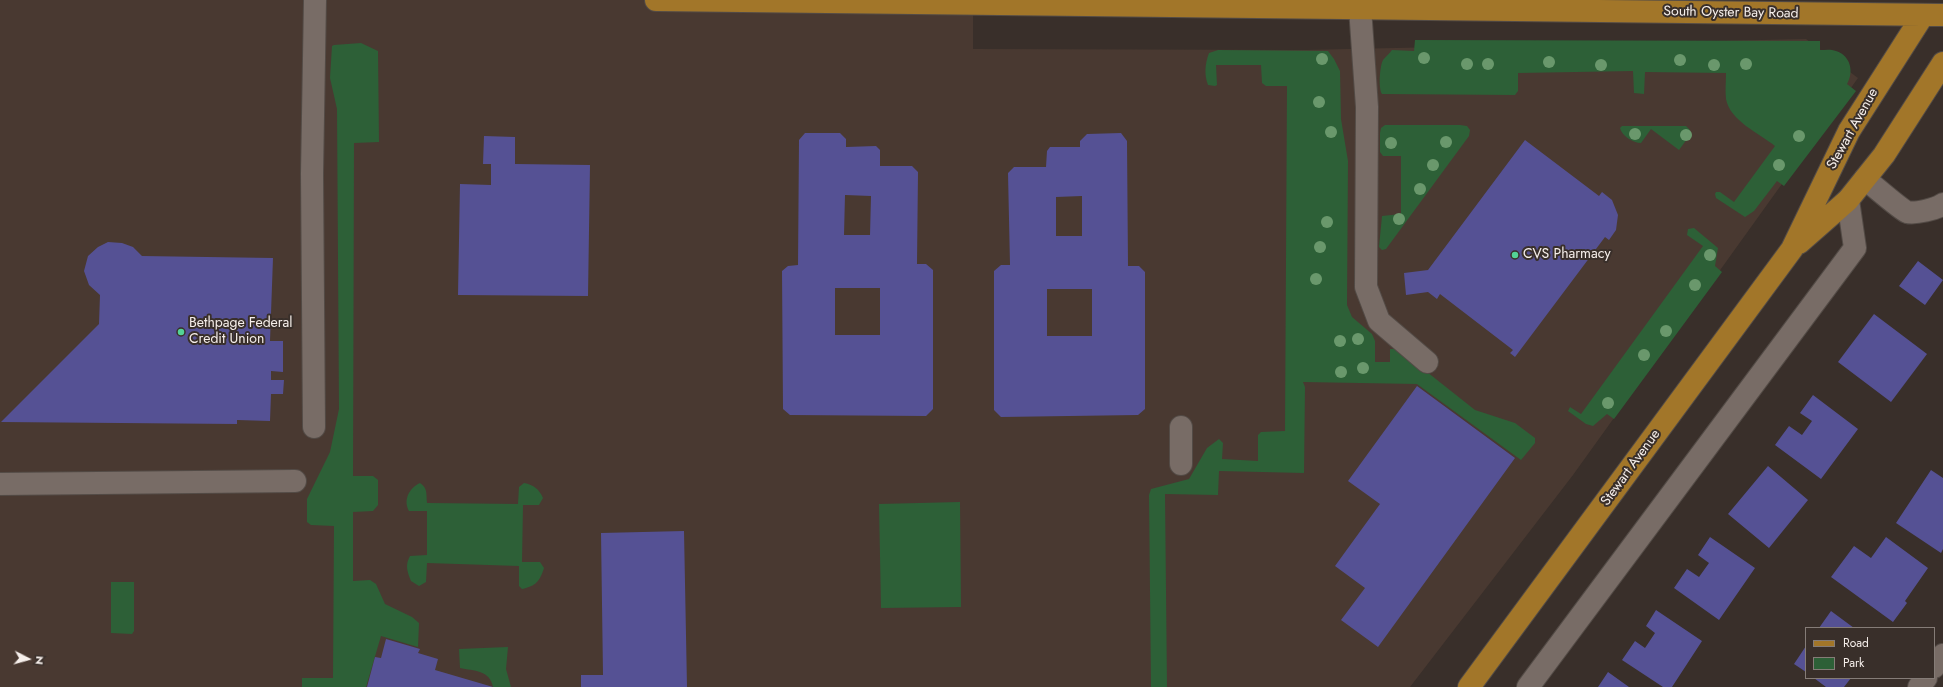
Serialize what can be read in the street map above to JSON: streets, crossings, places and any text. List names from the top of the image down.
{
  "streets": {
    "main road": ["South Oyster Bay Road", "Stewart Avenue"]
  },
  "crossings": [
    ["South Oyster Bay Road", "Stewart Avenue"]
  ],
  "places": ["CVS Pharmacy", "Bethpage Federal Credit Union"],
  "legend": ["Road", "Park"],
  "north": "right"
}
